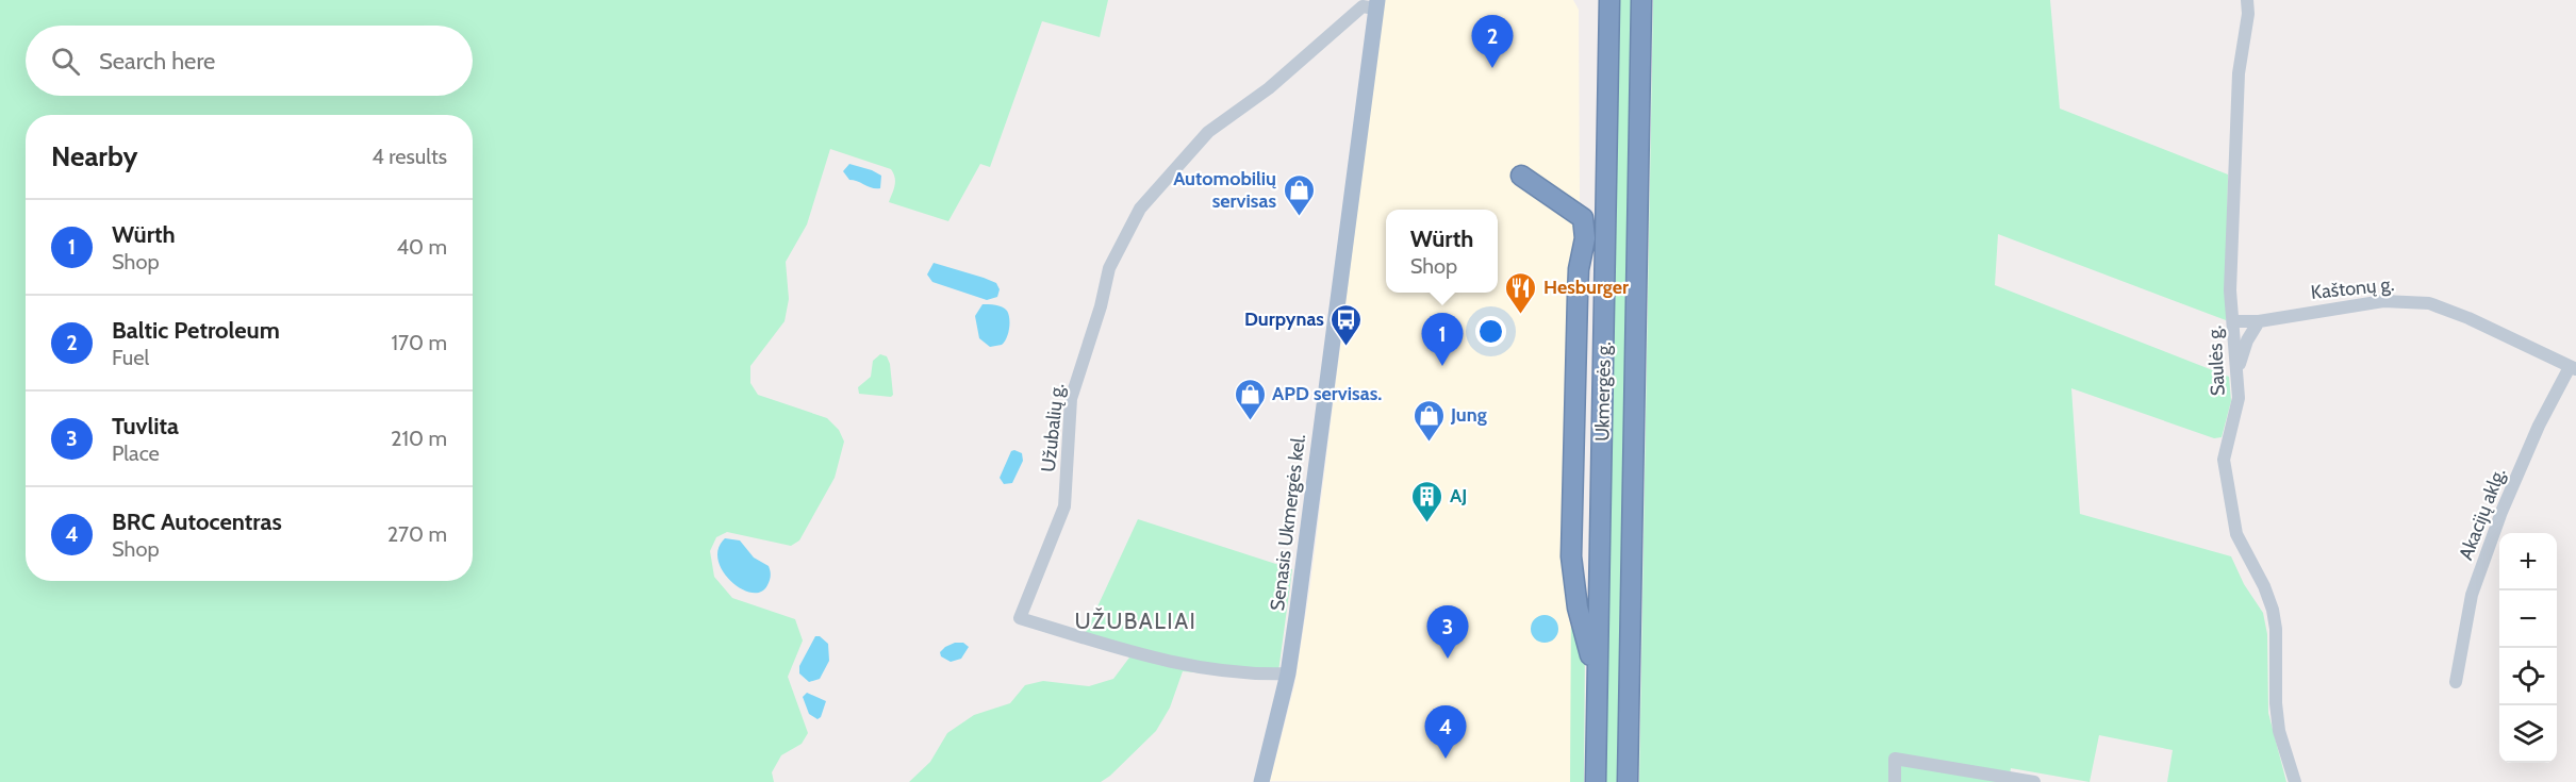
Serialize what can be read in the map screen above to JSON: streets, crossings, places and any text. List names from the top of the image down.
{
  "streets": {
    "highway": ["Ukmergės g."],
    "main road": ["Senasis Ukmergės kel."],
    "street": [
      "Kaštonų g.",
      "Saulės g.",
      "Užubalių g.",
      "Akacijų aklg."
    ]
  },
  "crossings": [
    ["Kaštonų g.", "Saulės g."],
    ["Kaštonų g.", "Akacijų aklg."],
    ["Užubalių g.", "Senasis Ukmergės kel."]
  ],
  "districts": ["UŽUBALIAI"],
  "places": {
    "shop": ["Automobilių servisas", "APD servisas.", "Jung"],
    "restaurant": ["Hesburger"],
    "bus stop": ["Durpynas"],
    "building": ["AJ"]
  },
  "page": {
    "pins": [
      "2",
      "1",
      "3",
      "4"
    ],
    "search": "Search here",
    "heading": ["Nearby", "4 results"],
    "list": [
      {
        "mark": "1",
        "name": "Würth",
        "note": "Shop",
        "value": "40 m"
      },
      {
        "mark": "2",
        "name": "Baltic Petroleum",
        "note": "Fuel",
        "value": "170 m"
      },
      {
        "mark": "3",
        "name": "Tuvlita",
        "note": "Place",
        "value": "210 m"
      },
      {
        "mark": "4",
        "name": "BRC Autocentras",
        "note": "Shop",
        "value": "270 m"
      }
    ],
    "popup": ["Würth", "Shop"],
    "map_buttons": ["+", "−"]
  }
}
